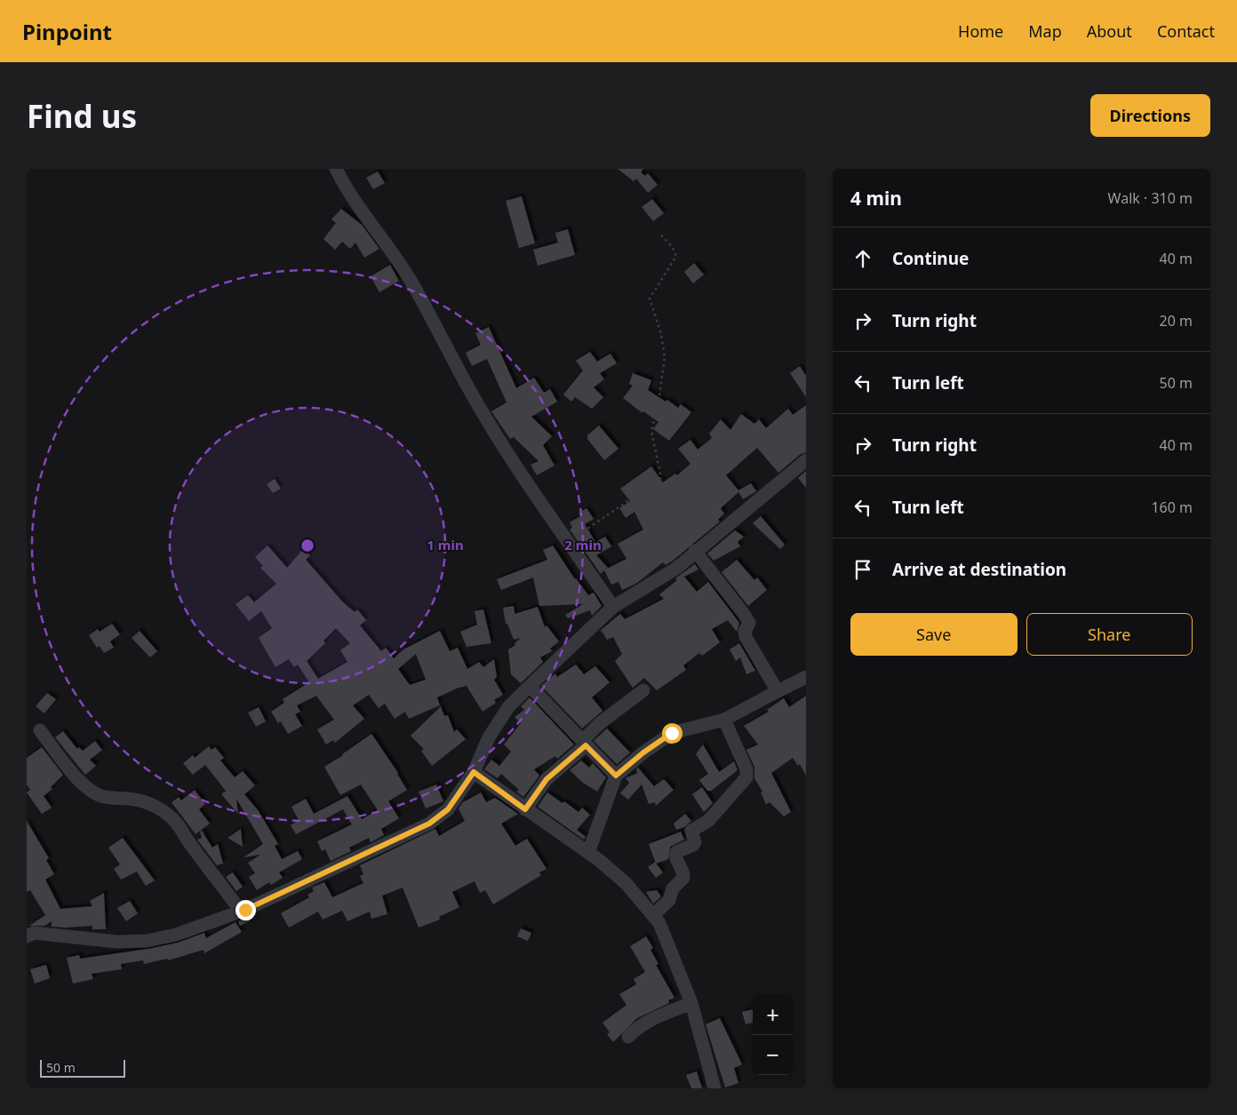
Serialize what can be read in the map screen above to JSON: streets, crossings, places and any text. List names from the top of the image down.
{
  "scale_bar": "50 m",
  "page": {
    "header": "Pinpoint",
    "nav": [
      "Home",
      "Map",
      "About",
      "Contact"
    ],
    "buttons": [
      "Directions",
      ["Save", "Share"]
    ],
    "title": "Find us",
    "heading": ["4 min", "Walk · 310 m"],
    "list": [
      ["Continue", "40 m"],
      ["Turn right", "20 m"],
      ["Turn left", "50 m"],
      ["Turn right", "40 m"],
      ["Turn left", "160 m"],
      "Arrive at destination"
    ],
    "map_buttons": ["+", "−"],
    "scale": "50 m"
  },
  "rings": ["1 min", "2 min"]
}
